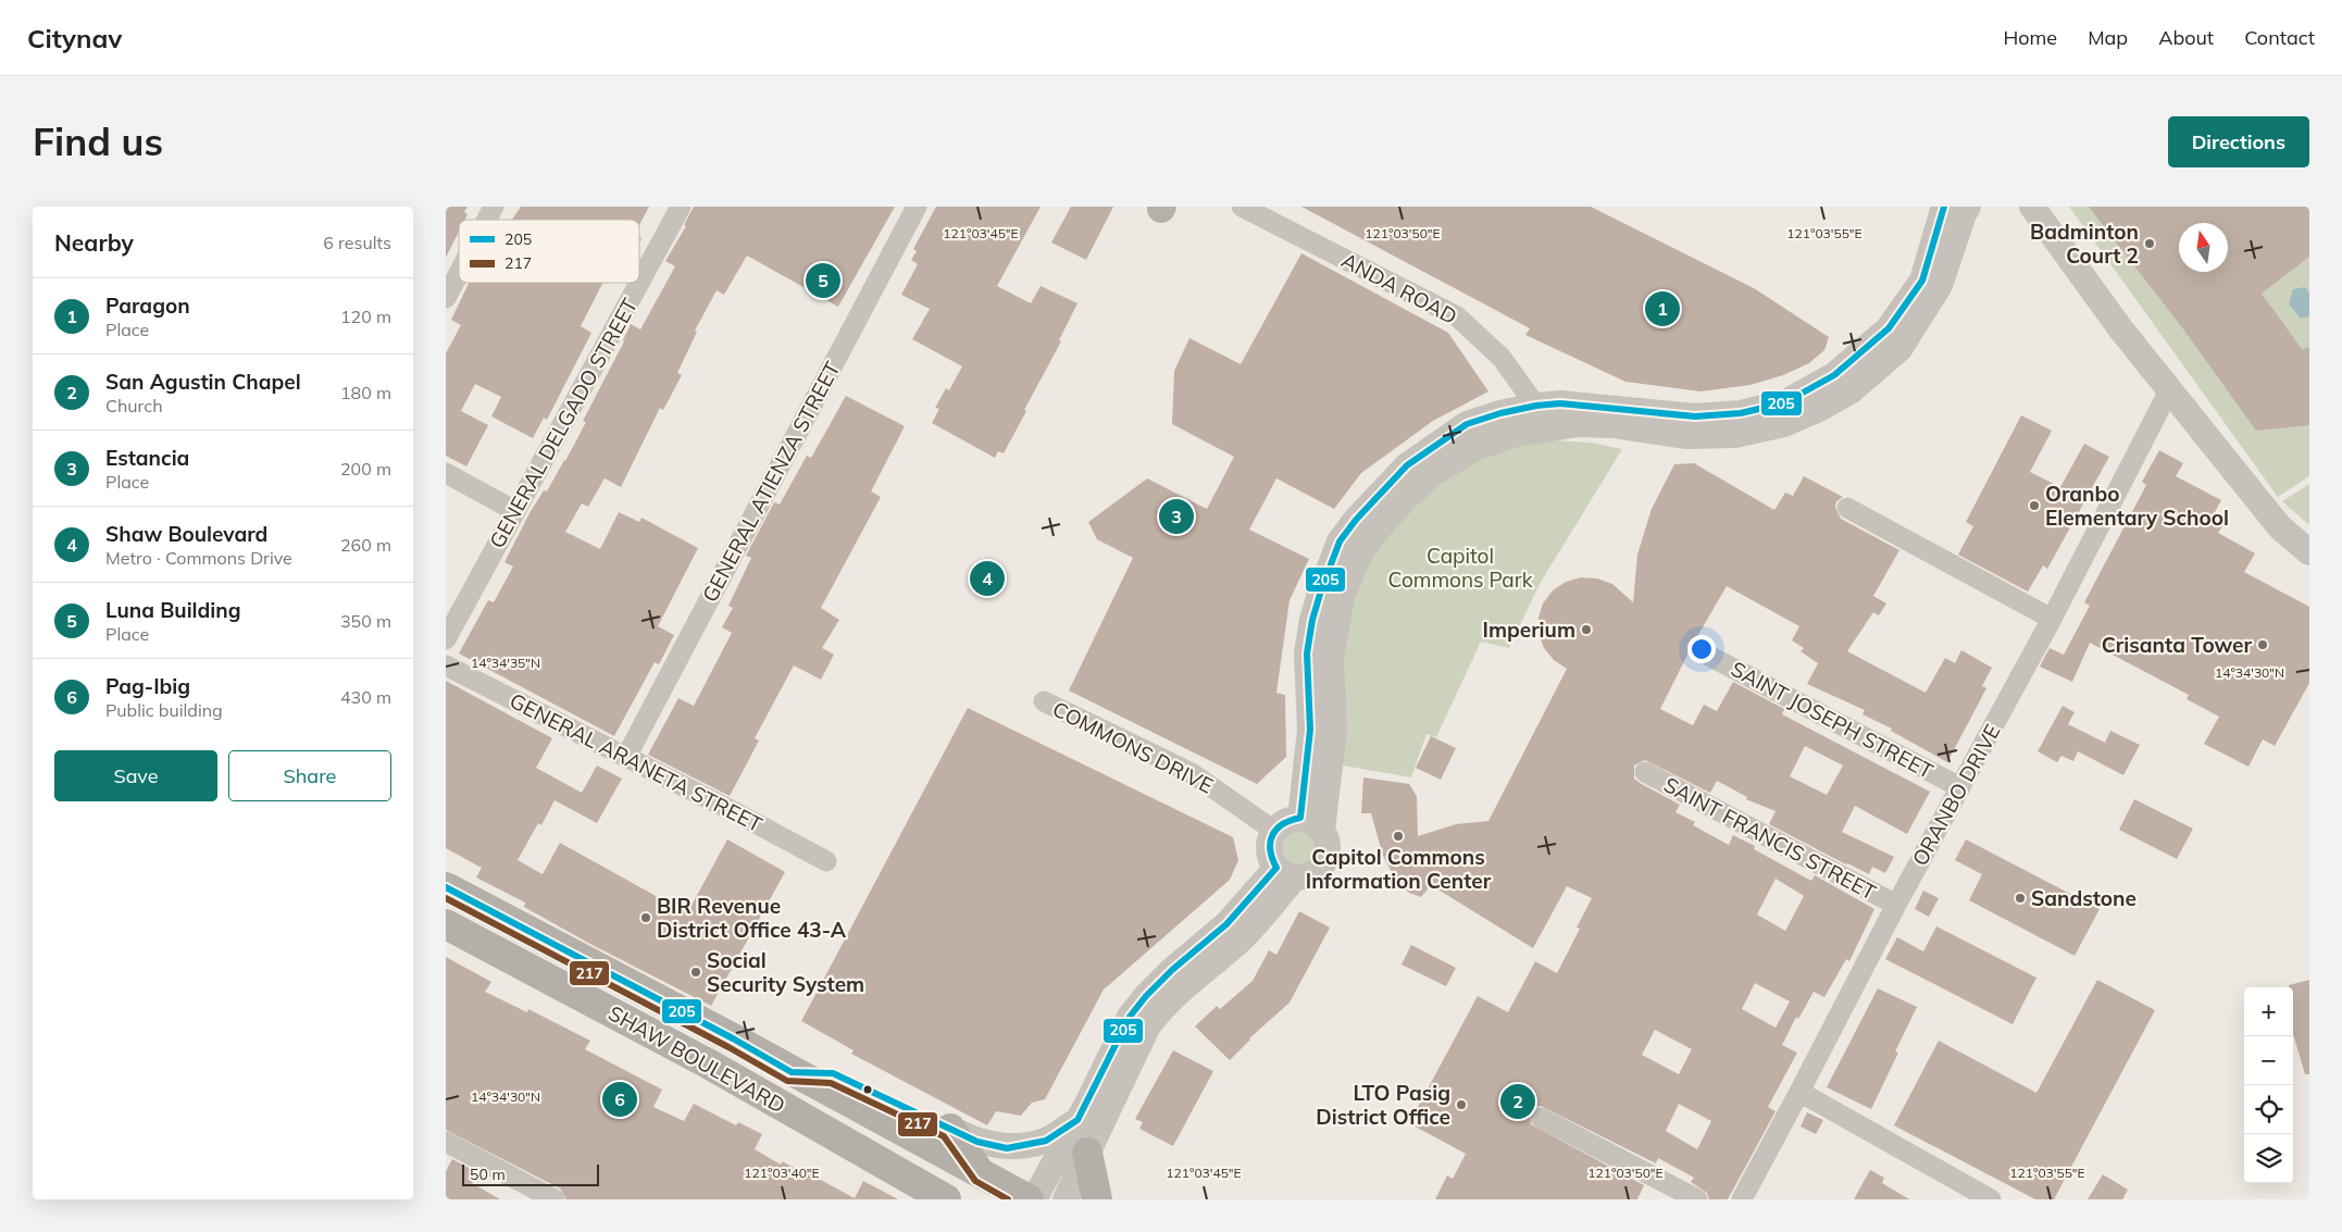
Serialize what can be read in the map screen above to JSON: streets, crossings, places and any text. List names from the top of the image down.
{
  "streets": {
    "main road": ["SHAW BOULEVARD"],
    "street": [
      "ANDA ROAD",
      "GENERAL DELGADO STREET",
      "GENERAL ATIENZA STREET",
      "SAINT JOSEPH STREET",
      "COMMONS DRIVE",
      "GENERAL ARANETA STREET",
      "ORANBO DRIVE",
      "SAINT FRANCIS STREET"
    ]
  },
  "crossings": [
    ["GENERAL ATIENZA STREET", "GENERAL ARANETA STREET"],
    ["SAINT JOSEPH STREET", "ORANBO DRIVE"],
    ["ORANBO DRIVE", "SAINT FRANCIS STREET"]
  ],
  "parks": ["Capitol Commons Park"],
  "places": [
    "Badminton Court 2",
    "Oranbo Elementary School",
    "Imperium",
    "Crisanta Tower",
    "Capitol Commons Information Center",
    "Sandstone",
    "BIR Revenue District Office 43-A",
    "Social Security System",
    "LTO Pasig District Office"
  ],
  "lines": ["transit line 205", "transit line 217"],
  "legend": ["205", "217"],
  "scale_bar": "50 m",
  "north": "top",
  "page": {
    "header": "Citynav",
    "nav": [
      "Home",
      "Map",
      "About",
      "Contact"
    ],
    "buttons": [
      "Directions",
      ["Save", "Share"]
    ],
    "title": "Find us",
    "heading": ["Nearby", "6 results"],
    "pins": [
      "5",
      "1",
      "3",
      "4",
      "6",
      "2"
    ],
    "list": [
      {
        "mark": "1",
        "name": "Paragon",
        "note": "Place",
        "value": "120 m"
      },
      {
        "mark": "2",
        "name": "San Agustin Chapel",
        "note": "Church",
        "value": "180 m"
      },
      {
        "mark": "3",
        "name": "Estancia",
        "note": "Place",
        "value": "200 m"
      },
      {
        "mark": "4",
        "name": "Shaw Boulevard",
        "note": "Metro · Commons Drive",
        "value": "260 m"
      },
      {
        "mark": "5",
        "name": "Luna Building",
        "note": "Place",
        "value": "350 m"
      },
      {
        "mark": "6",
        "name": "Pag-Ibig",
        "note": "Public building",
        "value": "430 m"
      }
    ],
    "map_buttons": ["+", "−"],
    "scale": "50 m"
  },
  "coordinates": [
    "121°03'45\"E",
    "121°03'50\"E",
    "121°03'55\"E",
    "14°34'35\"N",
    "14°34'30\"N",
    "121°03'40\"E"
  ]
}
